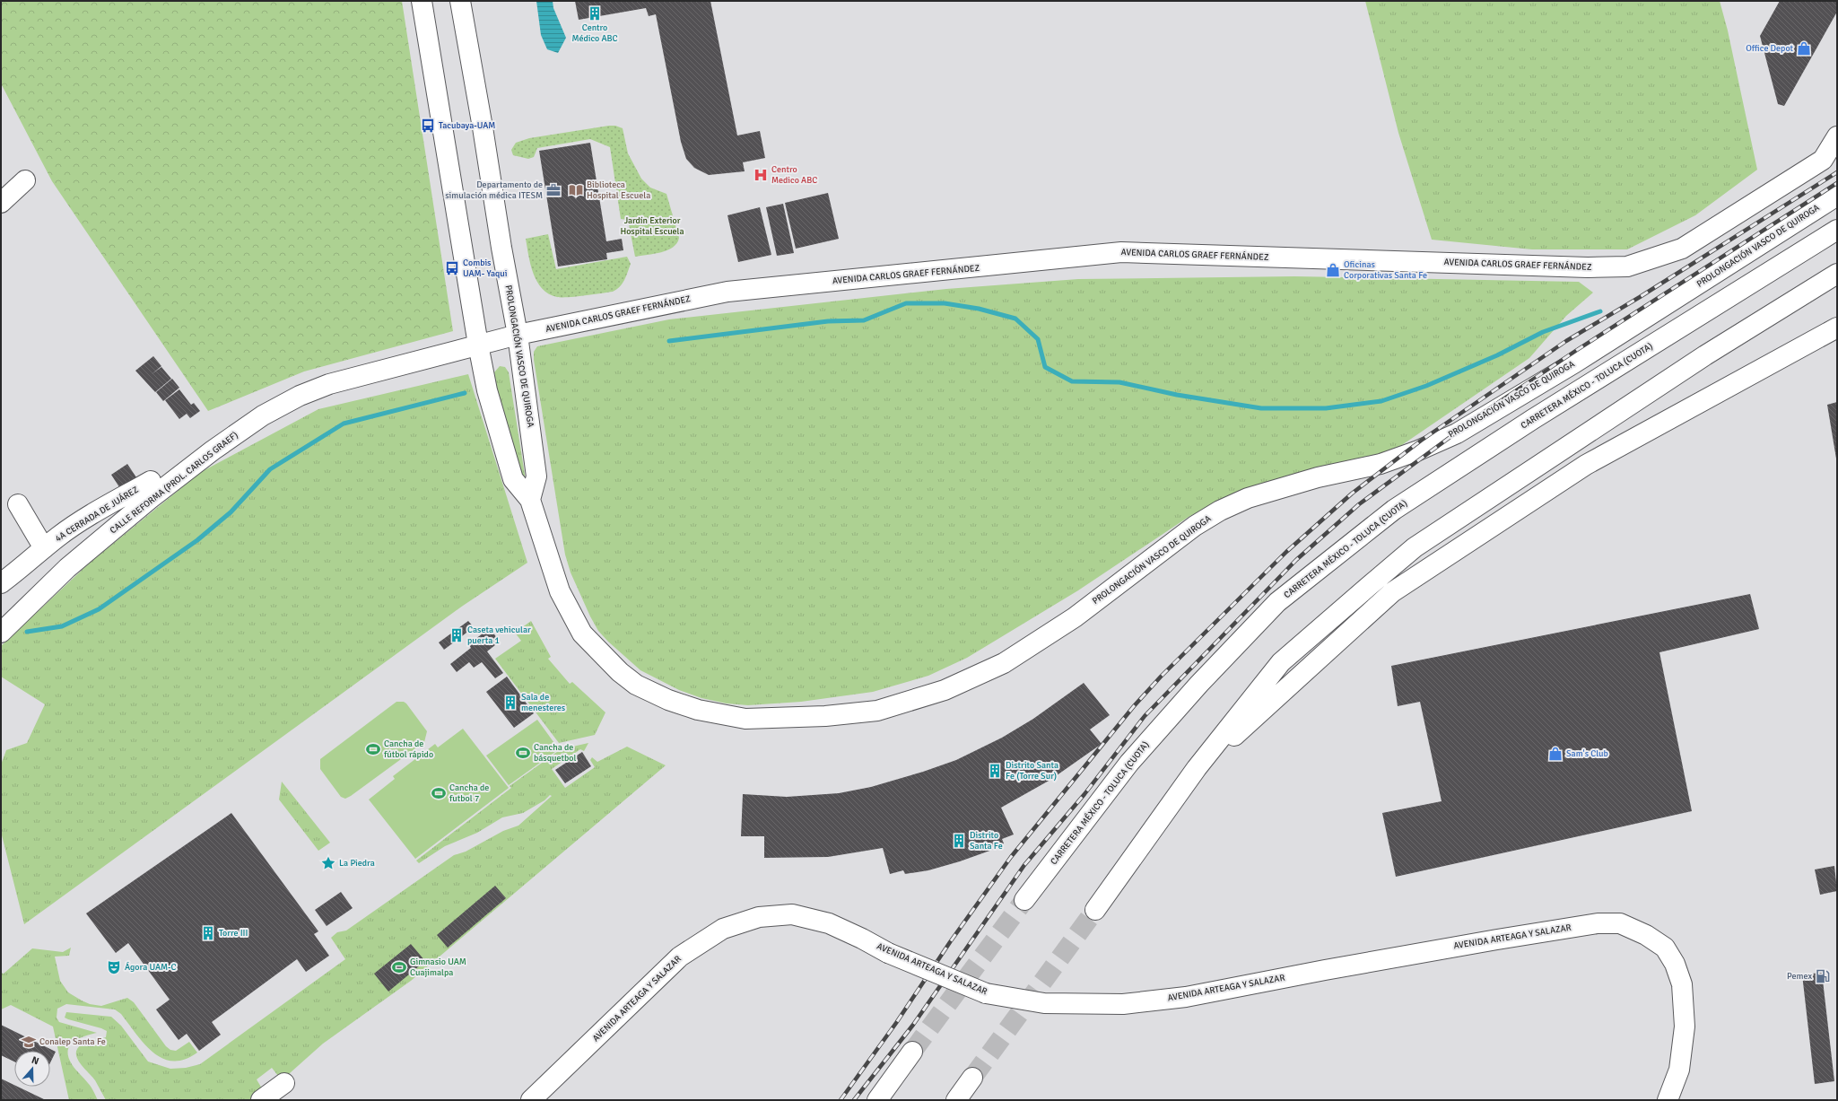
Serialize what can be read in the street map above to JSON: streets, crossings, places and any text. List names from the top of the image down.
{
  "streets": {
    "main road": [
      "PROLONGACIÓN VASCO DE QUIROGA",
      "AVENIDA CARLOS GRAEF FERNÁNDEZ",
      "CARRETERA MÉXICO - TOLUCA (CUOTA)",
      "CALLE REFORMA (PROL. CARLOS GRAEF)",
      "4A CERRADA DE JUÁREZ",
      "AVENIDA ARTEAGA Y SALAZAR"
    ]
  },
  "crossings": [
    ["PROLONGACIÓN VASCO DE QUIROGA", "AVENIDA CARLOS GRAEF FERNÁNDEZ"],
    ["PROLONGACIÓN VASCO DE QUIROGA", "CALLE REFORMA (PROL. CARLOS GRAEF)"],
    ["AVENIDA CARLOS GRAEF FERNÁNDEZ", "CALLE REFORMA (PROL. CARLOS GRAEF)"]
  ],
  "parks": ["Jardín Exterior Hospital Escuela"],
  "places": {
    "building": [
      "Centro Médico ABC",
      "Caseta vehicular puerta 1",
      "Sala de menesteres",
      "Distrito Santa Fe (Torre Sur)",
      "Distrito Santa Fe",
      "Torre III"
    ],
    "shop": ["Office Depot", "Oficinas Corporativas Santa Fe", "Sam's Club"],
    "bus stop": ["Tacubaya-UAM", "Combis UAM- Yaqui"],
    "hospital": ["Centro Medico ABC"],
    "office": ["Departamento de simulación médica ITESM"],
    "library": ["Biblioteca Hospital Escuela"],
    "sports": [
      "Cancha de fútbol rápido",
      "Cancha de básquetbol",
      "Cancha de futbol 7",
      "Gimnasio UAM Cuajimalpa"
    ],
    "place": ["La Piedra"],
    "theatre": ["Ágora UAM-C"],
    "fuel station": ["Pemex"],
    "school or university": ["Conalep Santa Fe"]
  },
  "north": "top"
}
